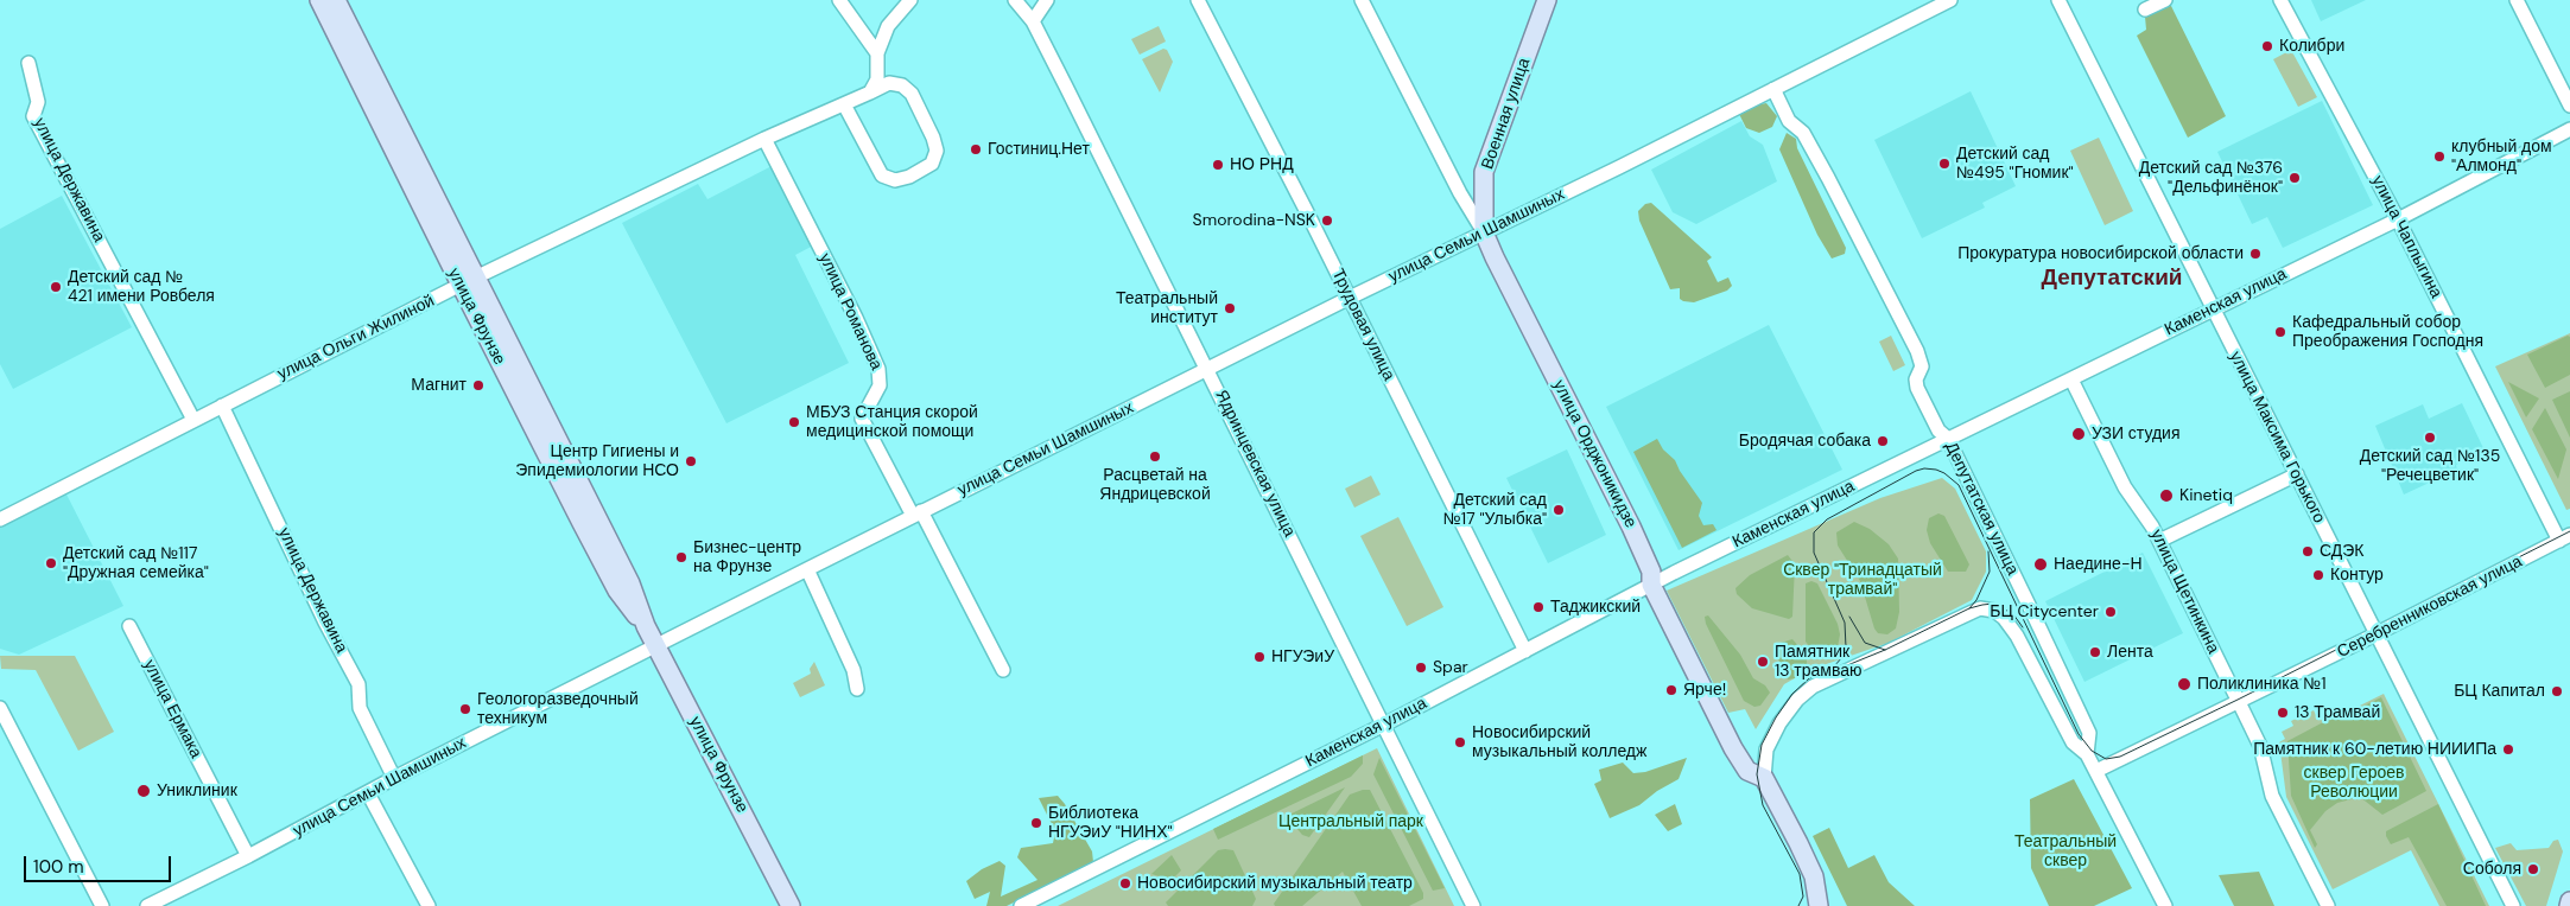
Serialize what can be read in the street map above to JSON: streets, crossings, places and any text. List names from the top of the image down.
{
  "streets": {
    "main road": ["Военная улица", "улица Фрунзе", "улица Орджоникидзе"],
    "street": [
      "улица Державина",
      "улица Семьи Шамшиных",
      "улица Чаплыгина",
      "Каменская улица",
      "улица Романова",
      "Трудовая улица",
      "улица Ольги Жилиной",
      "улица Максима Горького",
      "Ядринцевская улица",
      "Депутатская улица",
      "улица Щетинкина",
      "Серебренниковская улица",
      "улица Ермака"
    ]
  },
  "crossings": [
    ["Военная улица", "улица Семьи Шамшиных"],
    ["Военная улица", "улица Орджоникидзе"],
    ["улица Державина", "улица Семьи Шамшиных"],
    ["улица Державина", "улица Ольги Жилиной"],
    ["улица Семьи Шамшиных", "улица Романова"],
    ["улица Семьи Шамшиных", "улица Фрунзе"],
    ["улица Семьи Шамшиных", "Трудовая улица"],
    ["улица Семьи Шамшиных", "улица Орджоникидзе"],
    ["улица Семьи Шамшиных", "Ядринцевская улица"],
    ["улица Семьи Шамшиных", "Депутатская улица"],
    ["улица Семьи Шамшиных", "улица Ермака"],
    ["улица Чаплыгина", "Каменская улица"],
    ["улица Чаплыгина", "Серебренниковская улица"],
    ["Каменская улица", "Трудовая улица"],
    ["Каменская улица", "улица Максима Горького"],
    ["Каменская улица", "улица Орджоникидзе"],
    ["Каменская улица", "Ядринцевская улица"],
    ["Каменская улица", "Депутатская улица"],
    ["Каменская улица", "улица Щетинкина"],
    ["улица Романова", "улица Ольги Жилиной"],
    ["улица Фрунзе", "улица Ольги Жилиной"],
    ["улица Максима Горького", "Серебренниковская улица"],
    ["Депутатская улица", "Серебренниковская улица"],
    ["улица Щетинкина", "Серебренниковская улица"]
  ],
  "districts": ["Депутатский"],
  "parks": [
    "Сквер \"Тринадцатый трамвай\"",
    "сквер Героев Революции",
    "Центральный парк",
    "Театральный сквер"
  ],
  "places": [
    "Колибри",
    "Гостиниц.Нет",
    "клубный дом \"Алмонд\"",
    "Детский сад №495 \"Гномик\"",
    "НО РНД",
    "Детский сад №376 \"Дельфинёнок\"",
    "Smorodina-NSK",
    "Прокуратура новосибирской области",
    "Детский сад № 421 имени Ровбеля",
    "Театральный институт",
    "Кафедральный собор Преображения Господня",
    "Магнит",
    "МБУЗ Станция скорой медицинской помощи",
    "УЗИ студия",
    "Детский сад №135 \"Речецветик\"",
    "Бродячая собака",
    "Расцветай на Яндрицевской",
    "Центр Гигиены и Эпидемиологии НСО",
    "Kinetiq",
    "Детский сад №17 \"Улыбка\"",
    "СДЭК",
    "Бизнес-центр на Фрунзе",
    "Детский сад №117 \"Дружная семейка\"",
    "Наедине-Н",
    "Контур",
    "Таджикский",
    "БЦ Citycenter",
    "Лента",
    "НГУЭиУ",
    "Памятник 13 трамваю",
    "Spar",
    "Поликлиника №1",
    "Ярче!",
    "БЦ Капитал",
    "Геологоразведочный техникум",
    "13 Трамвай",
    "Новосибирский музыкальный колледж",
    "Памятник к 60-летию НИИИПа",
    "Униклиник",
    "Библиотека НГУЭиУ \"НИНХ\"",
    "Соболя",
    "Новосибирский музыкальный театр"
  ],
  "scale_bar": "100 m"
}
